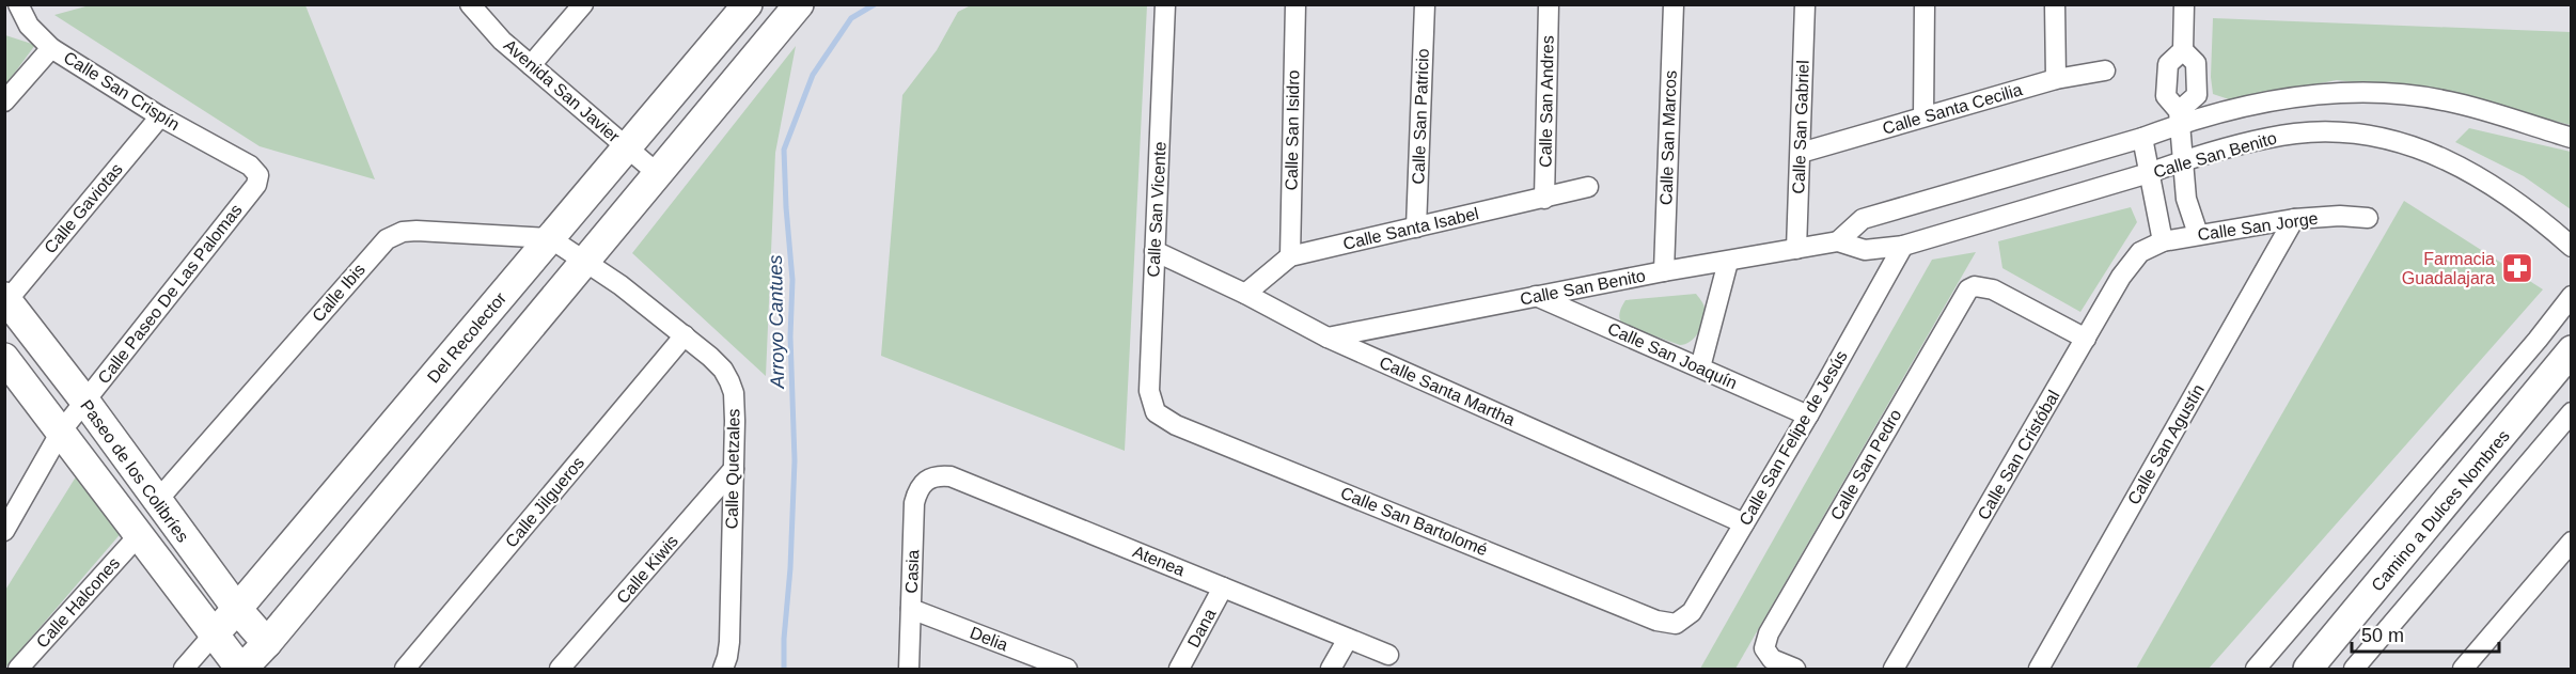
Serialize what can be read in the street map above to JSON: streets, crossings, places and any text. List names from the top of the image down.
{
  "streets": {
    "street": [
      "Calle San Crispín",
      "Avenida San Javier",
      "Calle San Andres",
      "Calle Santa Cecilia",
      "Calle San Patricio",
      "Calle San Gabriel",
      "Calle San Isidro",
      "Calle San Marcos",
      "Calle San Benito",
      "Calle Gaviotas",
      "Calle San Vicente",
      "Calle San Jorge",
      "Calle Santa Isabel",
      "Calle Ibis",
      "Calle Paseo De Las Palomas",
      "Del Recolector",
      "Calle San Joaquín",
      "Calle Santa Martha",
      "Calle San Felipe de Jesús",
      "Calle San Agustín",
      "Calle San Cristóbal",
      "Calle San Pedro",
      "Calle Quetzales",
      "Paseo de los Colibríes",
      "Calle Jilgueros",
      "Camino a Dulces Nombres",
      "Calle San Bartolomé",
      "Atenea",
      "Calle Kiwis",
      "Casia",
      "Calle Halcones",
      "Dana",
      "Delia"
    ]
  },
  "crossings": [
    ["Calle San Crispín", "Calle Gaviotas"],
    ["Calle San Crispín", "Calle Paseo De Las Palomas"],
    ["Avenida San Javier", "Del Recolector"],
    ["Calle San Andres", "Calle Santa Isabel"],
    ["Calle Santa Cecilia", "Calle San Gabriel"],
    ["Calle San Patricio", "Calle Santa Isabel"],
    ["Calle San Gabriel", "Calle San Benito"],
    ["Calle San Isidro", "Calle Santa Isabel"],
    ["Calle San Marcos", "Calle San Benito"],
    ["Calle San Benito", "Calle San Joaquín"],
    ["Calle San Benito", "Calle Santa Martha"],
    ["Calle San Benito", "Calle San Felipe de Jesús"],
    ["Calle Gaviotas", "Paseo de los Colibríes"],
    ["Calle San Vicente", "Calle Santa Martha"],
    ["Calle San Vicente", "Calle San Bartolomé"],
    ["Calle San Jorge", "Calle San Agustín"],
    ["Calle San Jorge", "Calle San Cristóbal"],
    ["Calle Santa Isabel", "Calle Santa Martha"],
    ["Calle Ibis", "Del Recolector"],
    ["Calle Ibis", "Calle Quetzales"],
    ["Calle Ibis", "Paseo de los Colibríes"],
    ["Calle Paseo De Las Palomas", "Paseo de los Colibríes"],
    ["Del Recolector", "Paseo de los Colibríes"],
    ["Calle San Joaquín", "Calle San Felipe de Jesús"],
    ["Calle Santa Martha", "Calle San Felipe de Jesús"],
    ["Calle San Felipe de Jesús", "Calle San Bartolomé"],
    ["Calle San Cristóbal", "Calle San Pedro"],
    ["Calle Quetzales", "Calle Jilgueros"],
    ["Calle Quetzales", "Calle Kiwis"],
    ["Paseo de los Colibríes", "Calle Halcones"],
    ["Atenea", "Casia"],
    ["Atenea", "Dana"],
    ["Casia", "Delia"]
  ],
  "water": ["Arroyo Cantues"],
  "places": {
    "pharmacy": ["Farmacia Guadalajara"]
  },
  "scale_bar": "50 m"
}
